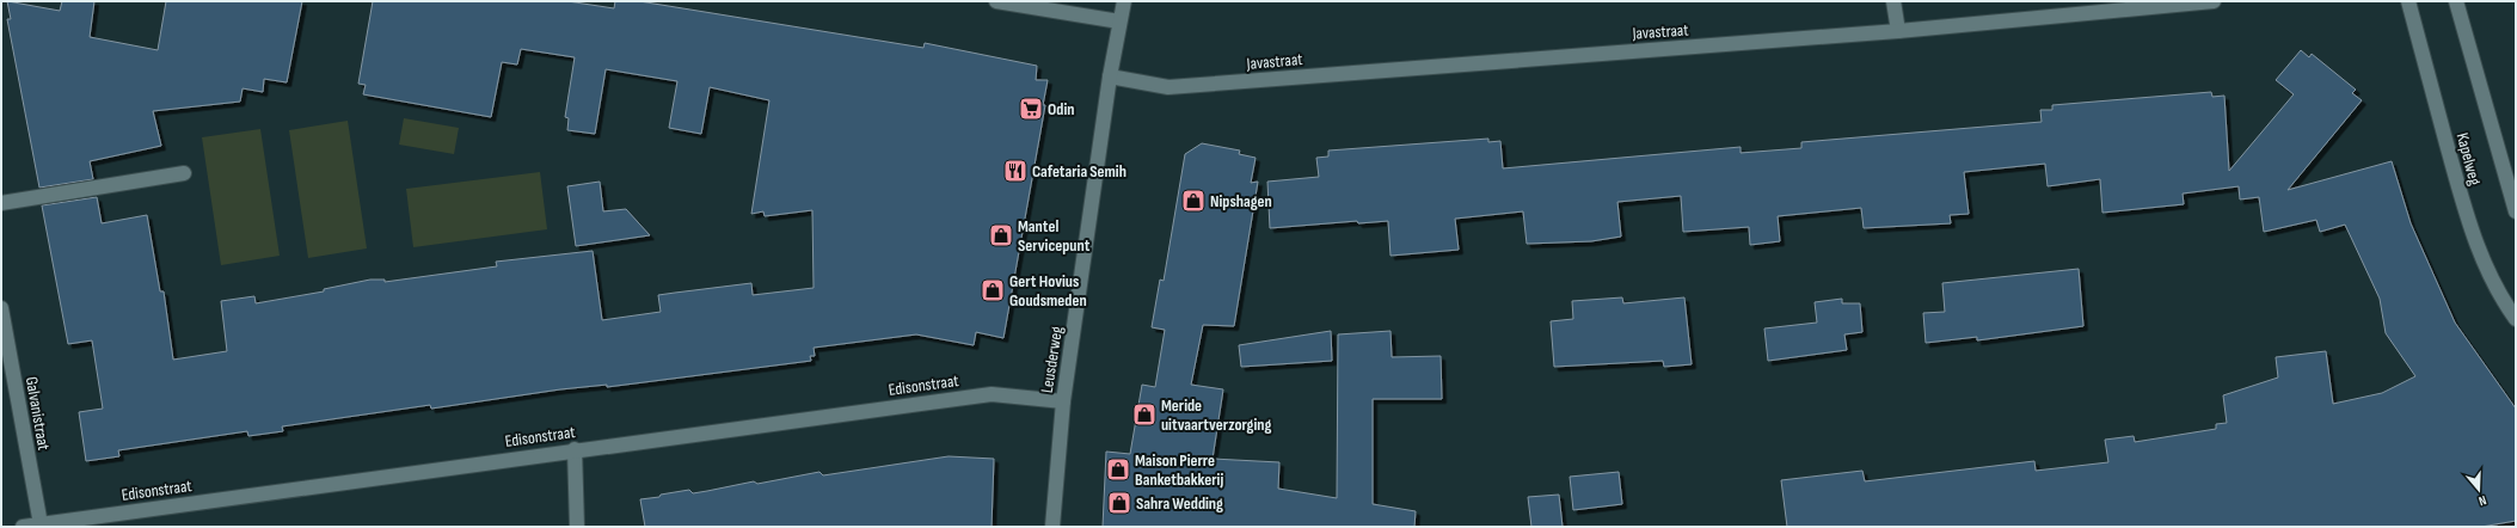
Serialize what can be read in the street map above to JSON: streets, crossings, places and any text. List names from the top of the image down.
{
  "streets": {
    "street": [
      "Javastraat",
      "Kapelweg",
      "Leusderweg",
      "Edisonstraat",
      "Galvanistraat"
    ]
  },
  "crossings": [
    ["Javastraat", "Leusderweg"],
    ["Leusderweg", "Edisonstraat"],
    ["Edisonstraat", "Galvanistraat"]
  ],
  "places": {
    "supermarket": ["Odin"],
    "restaurant": ["Cafetaria Semih"],
    "shop": [
      "Nipshagen",
      "Mantel Servicepunt",
      "Gert Hovius Goudsmeden",
      "Meride uitvaartverzorging",
      "Maison Pierre Banketbakkerij",
      "Sahra Wedding"
    ]
  },
  "north": "bottom"
}
